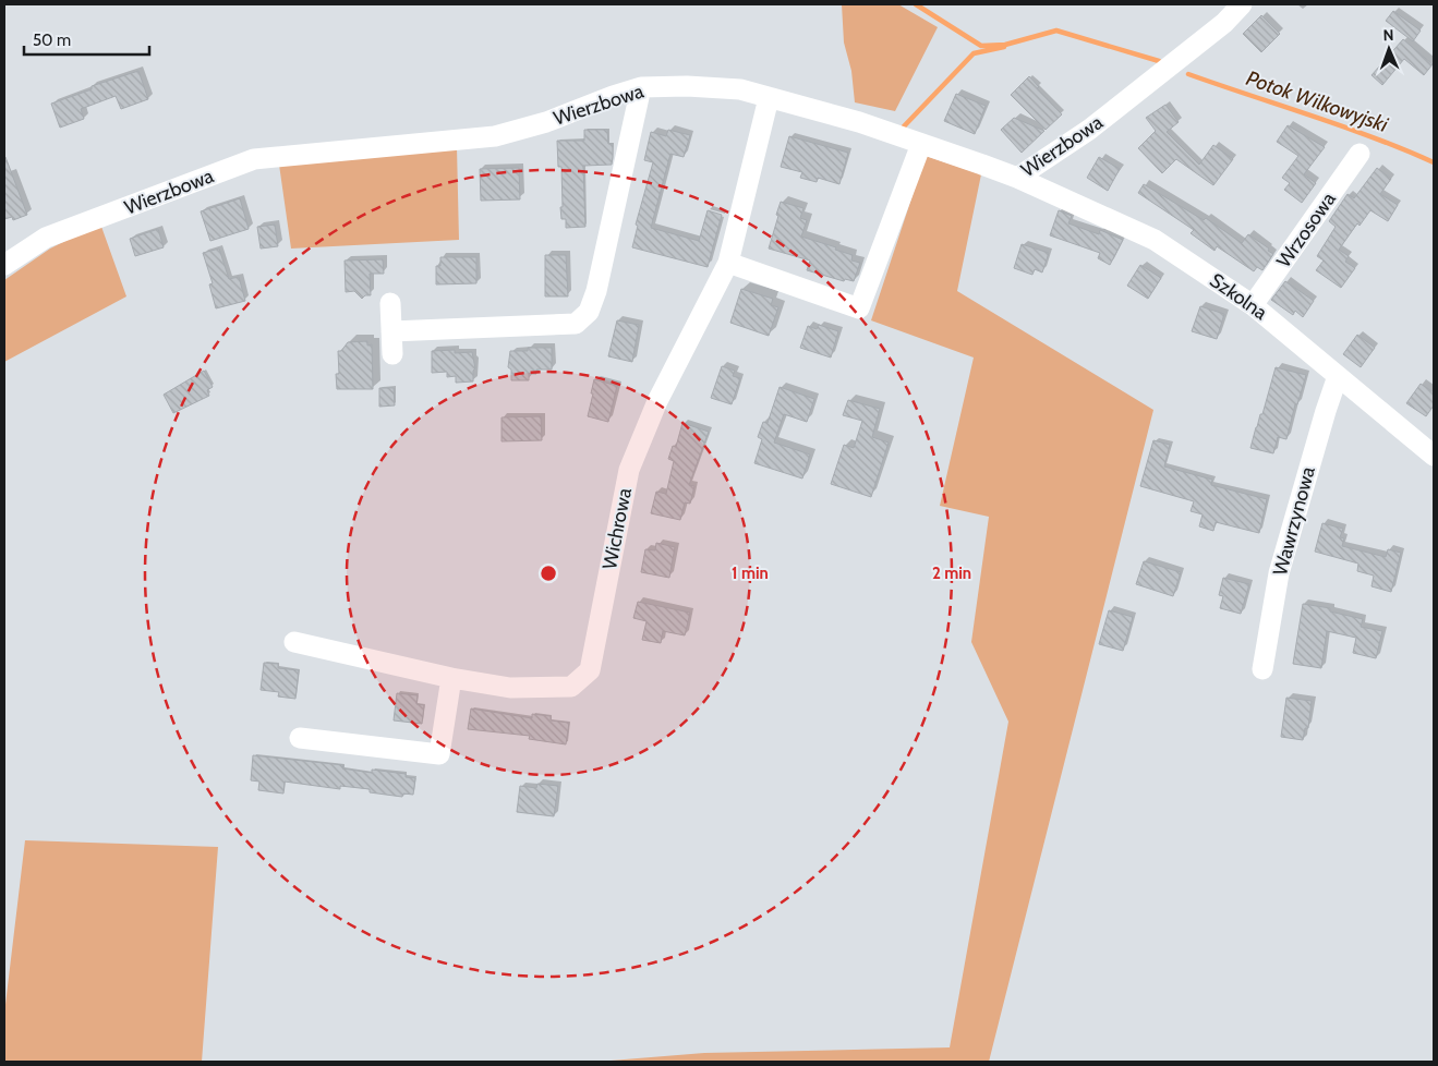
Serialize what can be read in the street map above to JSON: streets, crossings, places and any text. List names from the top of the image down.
{
  "streets": {
    "street": [
      "Wierzbowa",
      "Wrzosowa",
      "Szkolna",
      "Wawrzynowa",
      "Wichrowa"
    ]
  },
  "crossings": [
    ["Wierzbowa", "Szkolna"],
    ["Wierzbowa", "Wichrowa"],
    ["Wrzosowa", "Szkolna"],
    ["Szkolna", "Wawrzynowa"]
  ],
  "water": ["Potok Wilkowyjski"],
  "scale_bar": "50 m",
  "north": "top",
  "rings": ["1 min", "2 min"]
}
